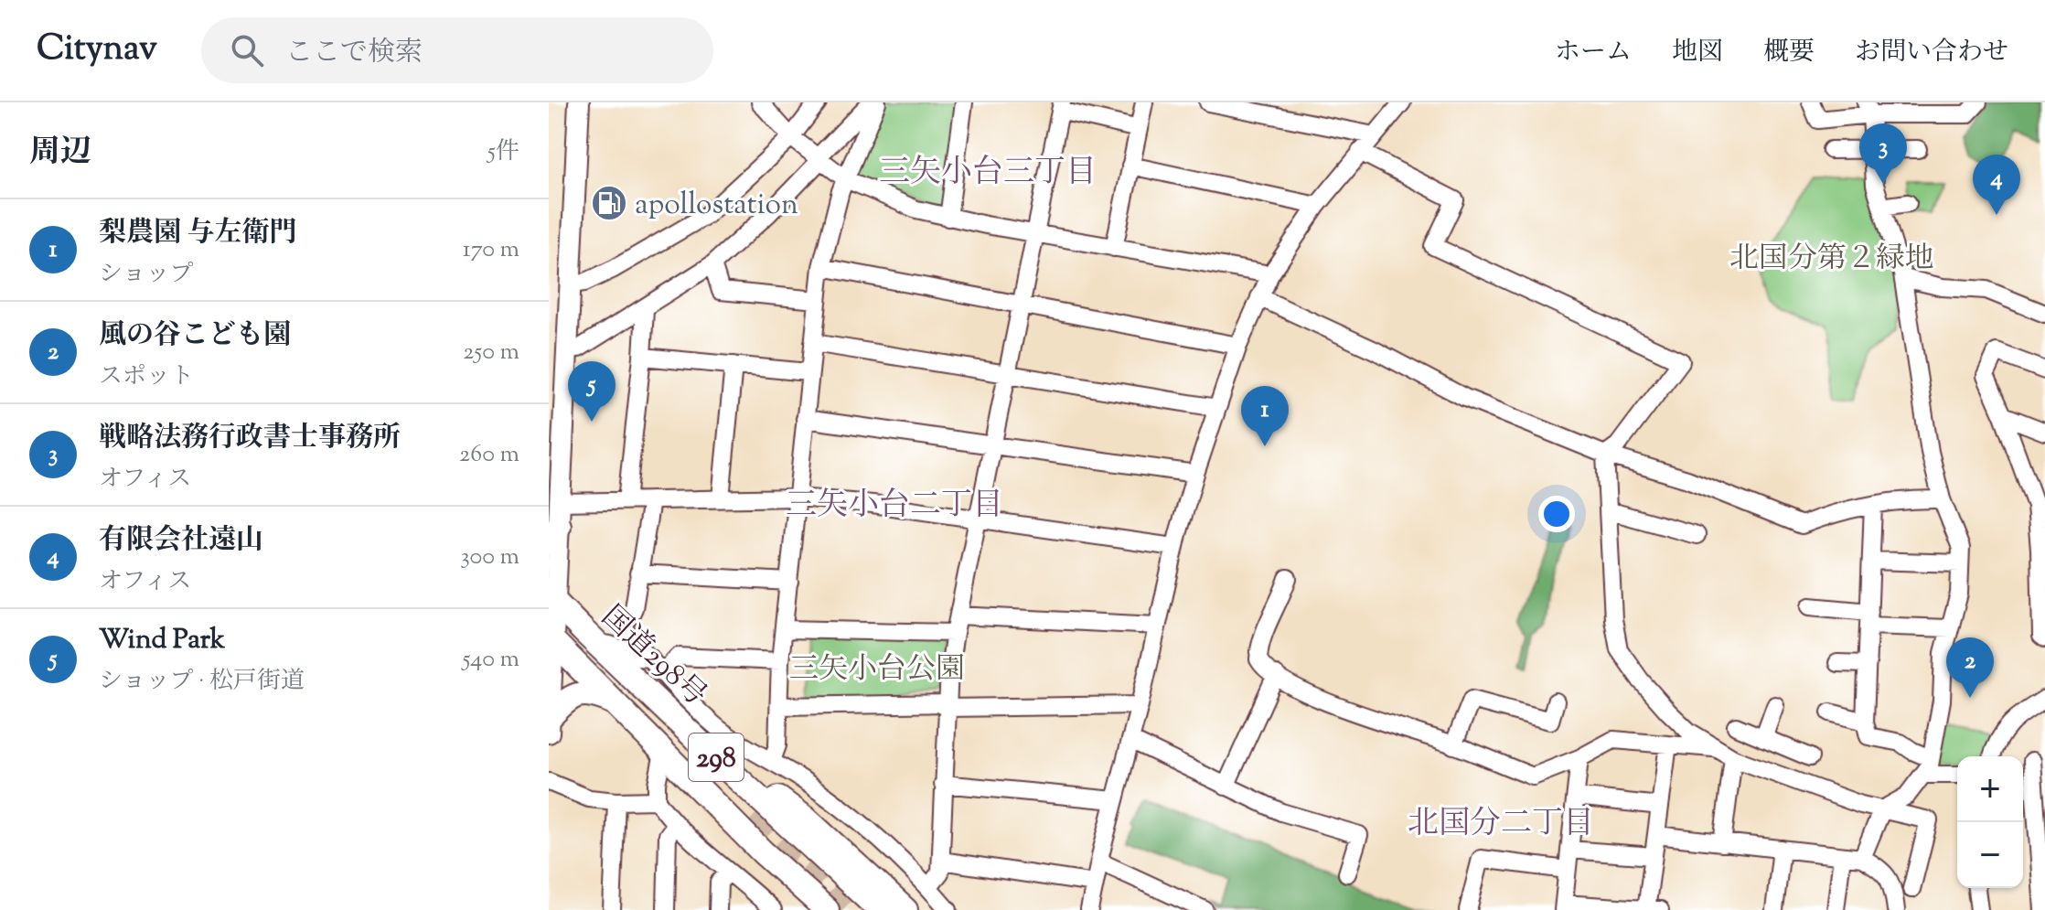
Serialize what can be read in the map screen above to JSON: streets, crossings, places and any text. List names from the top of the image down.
{
  "streets": {
    "highway": ["国道298号", "298"]
  },
  "districts": ["三矢小台三丁目", "三矢小台二丁目", "北国分二丁目"],
  "parks": ["北国分第２緑地", "三矢小台公園"],
  "places": {
    "fuel station": ["apollostation"]
  },
  "page": {
    "header": "Citynav",
    "search": "ここで検索",
    "nav": [
      "ホーム",
      "地図",
      "概要",
      "お問い合わせ"
    ],
    "heading": ["周辺", "5件"],
    "pins": [
      "3",
      "4",
      "5",
      "1",
      "2"
    ],
    "list": [
      {
        "mark": "1",
        "name": "梨農園 与左衛門",
        "note": "ショップ",
        "value": "170 m"
      },
      {
        "mark": "2",
        "name": "風の谷こども園",
        "note": "スポット",
        "value": "250 m"
      },
      {
        "mark": "3",
        "name": "戦略法務行政書士事務所",
        "note": "オフィス",
        "value": "260 m"
      },
      {
        "mark": "4",
        "name": "有限会社遠山",
        "note": "オフィス",
        "value": "300 m"
      },
      {
        "mark": "5",
        "name": "Wind Park",
        "note": "ショップ · 松戸街道",
        "value": "540 m"
      }
    ],
    "map_buttons": ["+", "−"]
  }
}
